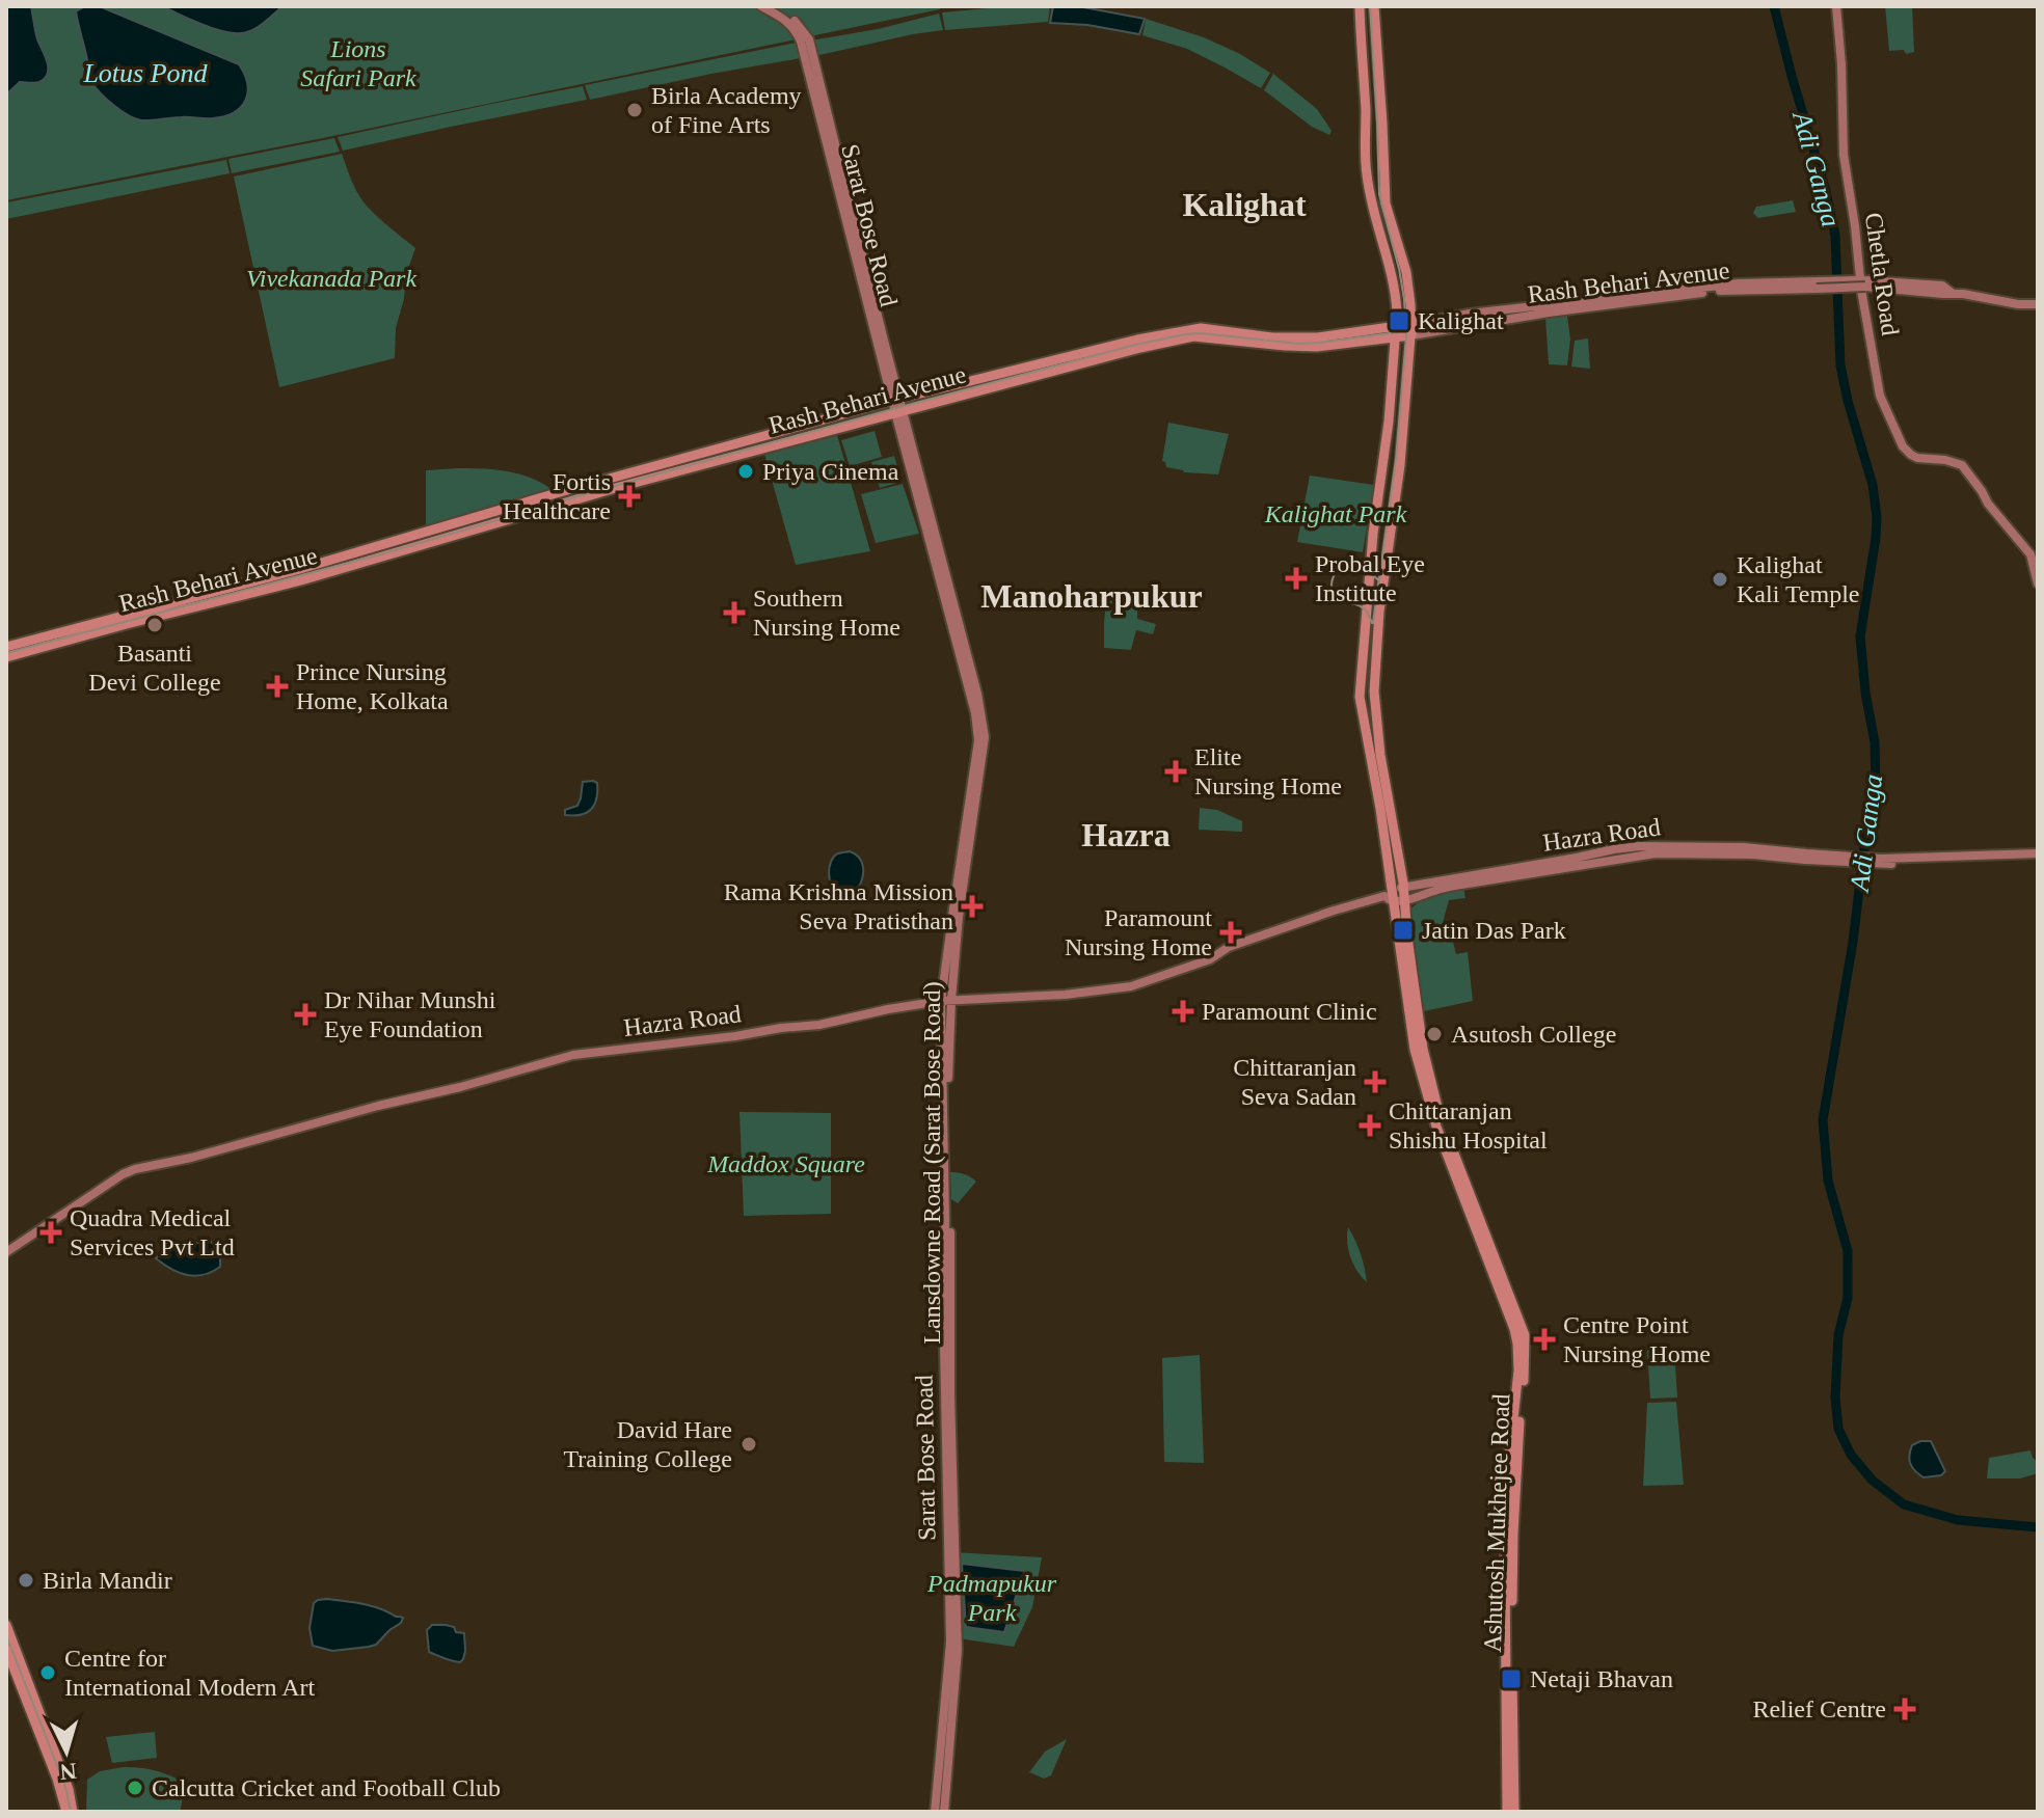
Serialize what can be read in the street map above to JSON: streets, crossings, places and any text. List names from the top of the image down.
{
  "streets": {
    "main road": [
      "Sarat Bose Road",
      "Chetla Road",
      "Rash Behari Avenue",
      "Hazra Road",
      "Lansdowne Road (Sarat Bose Road)",
      "Ashutosh Mukhejee Road"
    ]
  },
  "crossings": [
    ["Sarat Bose Road", "Rash Behari Avenue"],
    ["Sarat Bose Road", "Hazra Road"],
    ["Sarat Bose Road", "Lansdowne Road (Sarat Bose Road)"],
    ["Rash Behari Avenue", "Lansdowne Road (Sarat Bose Road)"],
    ["Hazra Road", "Lansdowne Road (Sarat Bose Road)"]
  ],
  "districts": ["Kalighat", "Manoharpukur", "Hazra"],
  "water": ["Lotus Pond", "Adi Ganga"],
  "parks": [
    "Lions Safari Park",
    "Vivekanada Park",
    "Kalighat Park",
    "Maddox Square",
    "Padmapukur Park"
  ],
  "places": {
    "other": [
      "Birla Academy of Fine Arts",
      "Priya Cinema",
      "Kalighat Kali Temple",
      "Basanti Devi College",
      "Asutosh College",
      "David Hare Training College",
      "Birla Mandir",
      "Centre for International Modern Art",
      "Calcutta Cricket and Football Club"
    ],
    "transit": ["Kalighat", "Jatin Das Park", "Netaji Bhavan"],
    "health": [
      "Fortis Healthcare",
      "Probal Eye Institute",
      "Southern Nursing Home",
      "Prince Nursing Home, Kolkata",
      "Elite Nursing Home",
      "Rama Krishna Mission Seva Pratisthan",
      "Paramount Nursing Home",
      "Paramount Clinic",
      "Dr Nihar Munshi Eye Foundation",
      "Chittaranjan Seva Sadan",
      "Chittaranjan Shishu Hospital",
      "Quadra Medical Services Pvt Ltd",
      "Centre Point Nursing Home",
      "Relief Centre"
    ]
  },
  "north": "bottom"
}
